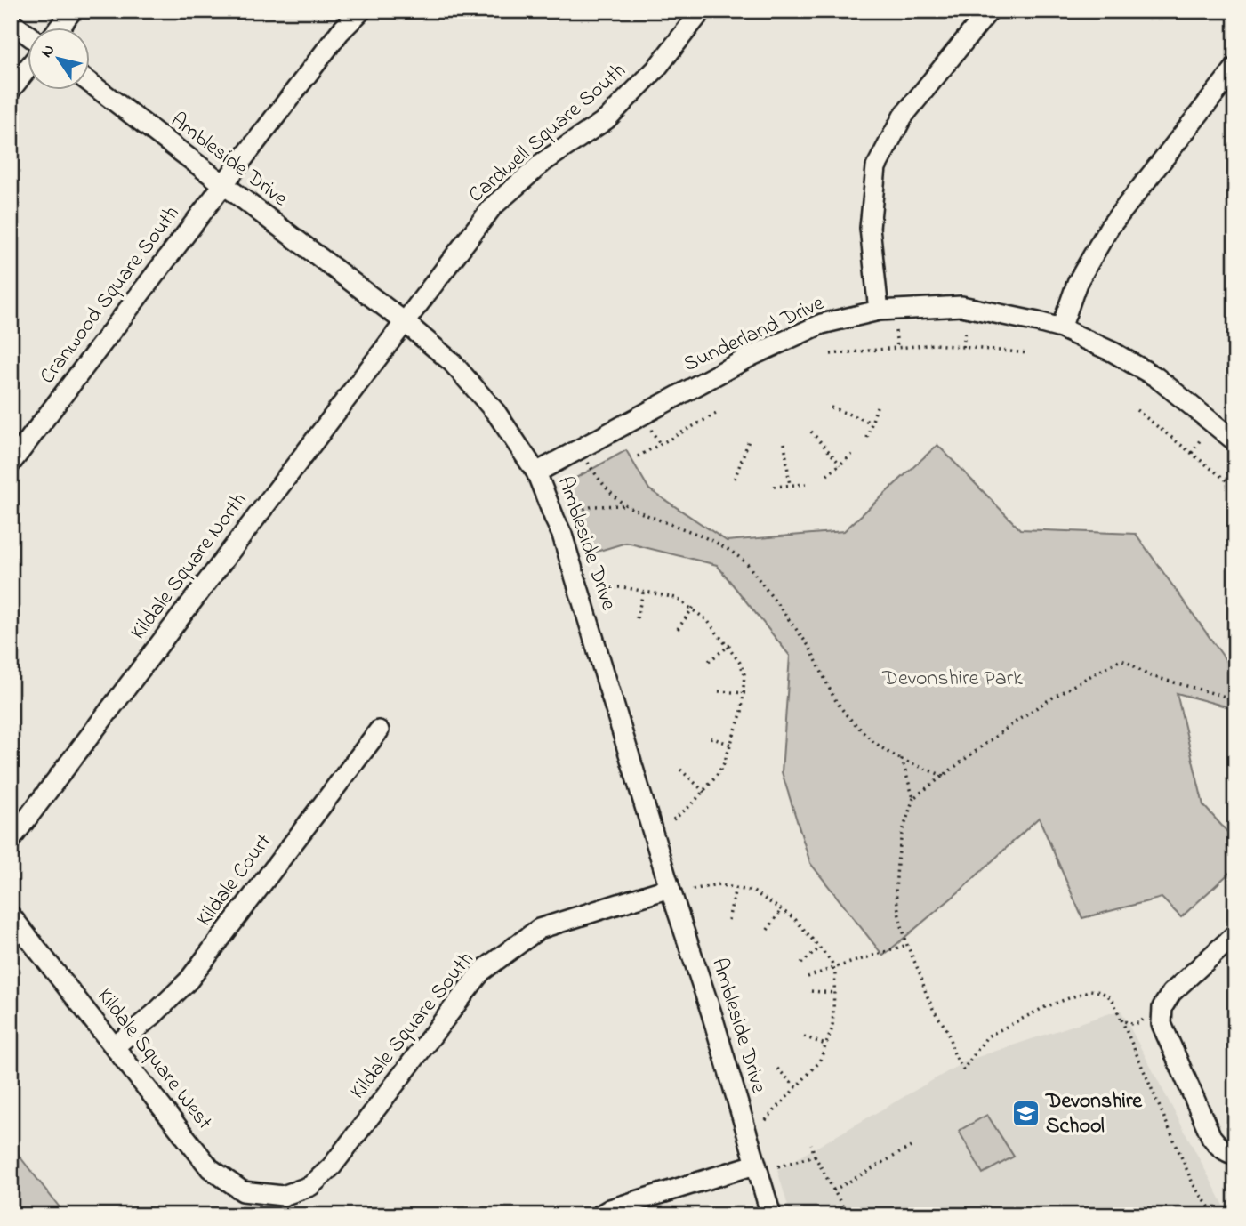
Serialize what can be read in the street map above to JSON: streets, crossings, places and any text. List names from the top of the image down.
{
  "streets": {
    "street": [
      "Cardwell Square South",
      "Ambleside Drive",
      "Cranwood Square South",
      "Sunderland Drive",
      "Kildale Square North",
      "Kildale Court",
      "Kildale Square South",
      "Kildale Square West"
    ]
  },
  "crossings": [
    ["Cardwell Square South", "Ambleside Drive"],
    ["Cardwell Square South", "Kildale Square North"],
    ["Ambleside Drive", "Cranwood Square South"],
    ["Ambleside Drive", "Sunderland Drive"],
    ["Ambleside Drive", "Kildale Square North"],
    ["Ambleside Drive", "Kildale Square South"],
    ["Kildale Court", "Kildale Square West"],
    ["Kildale Square South", "Kildale Square West"]
  ],
  "parks": ["Devonshire Park"],
  "places": {
    "school or university": ["Devonshire School"]
  },
  "north": "top left"
}
